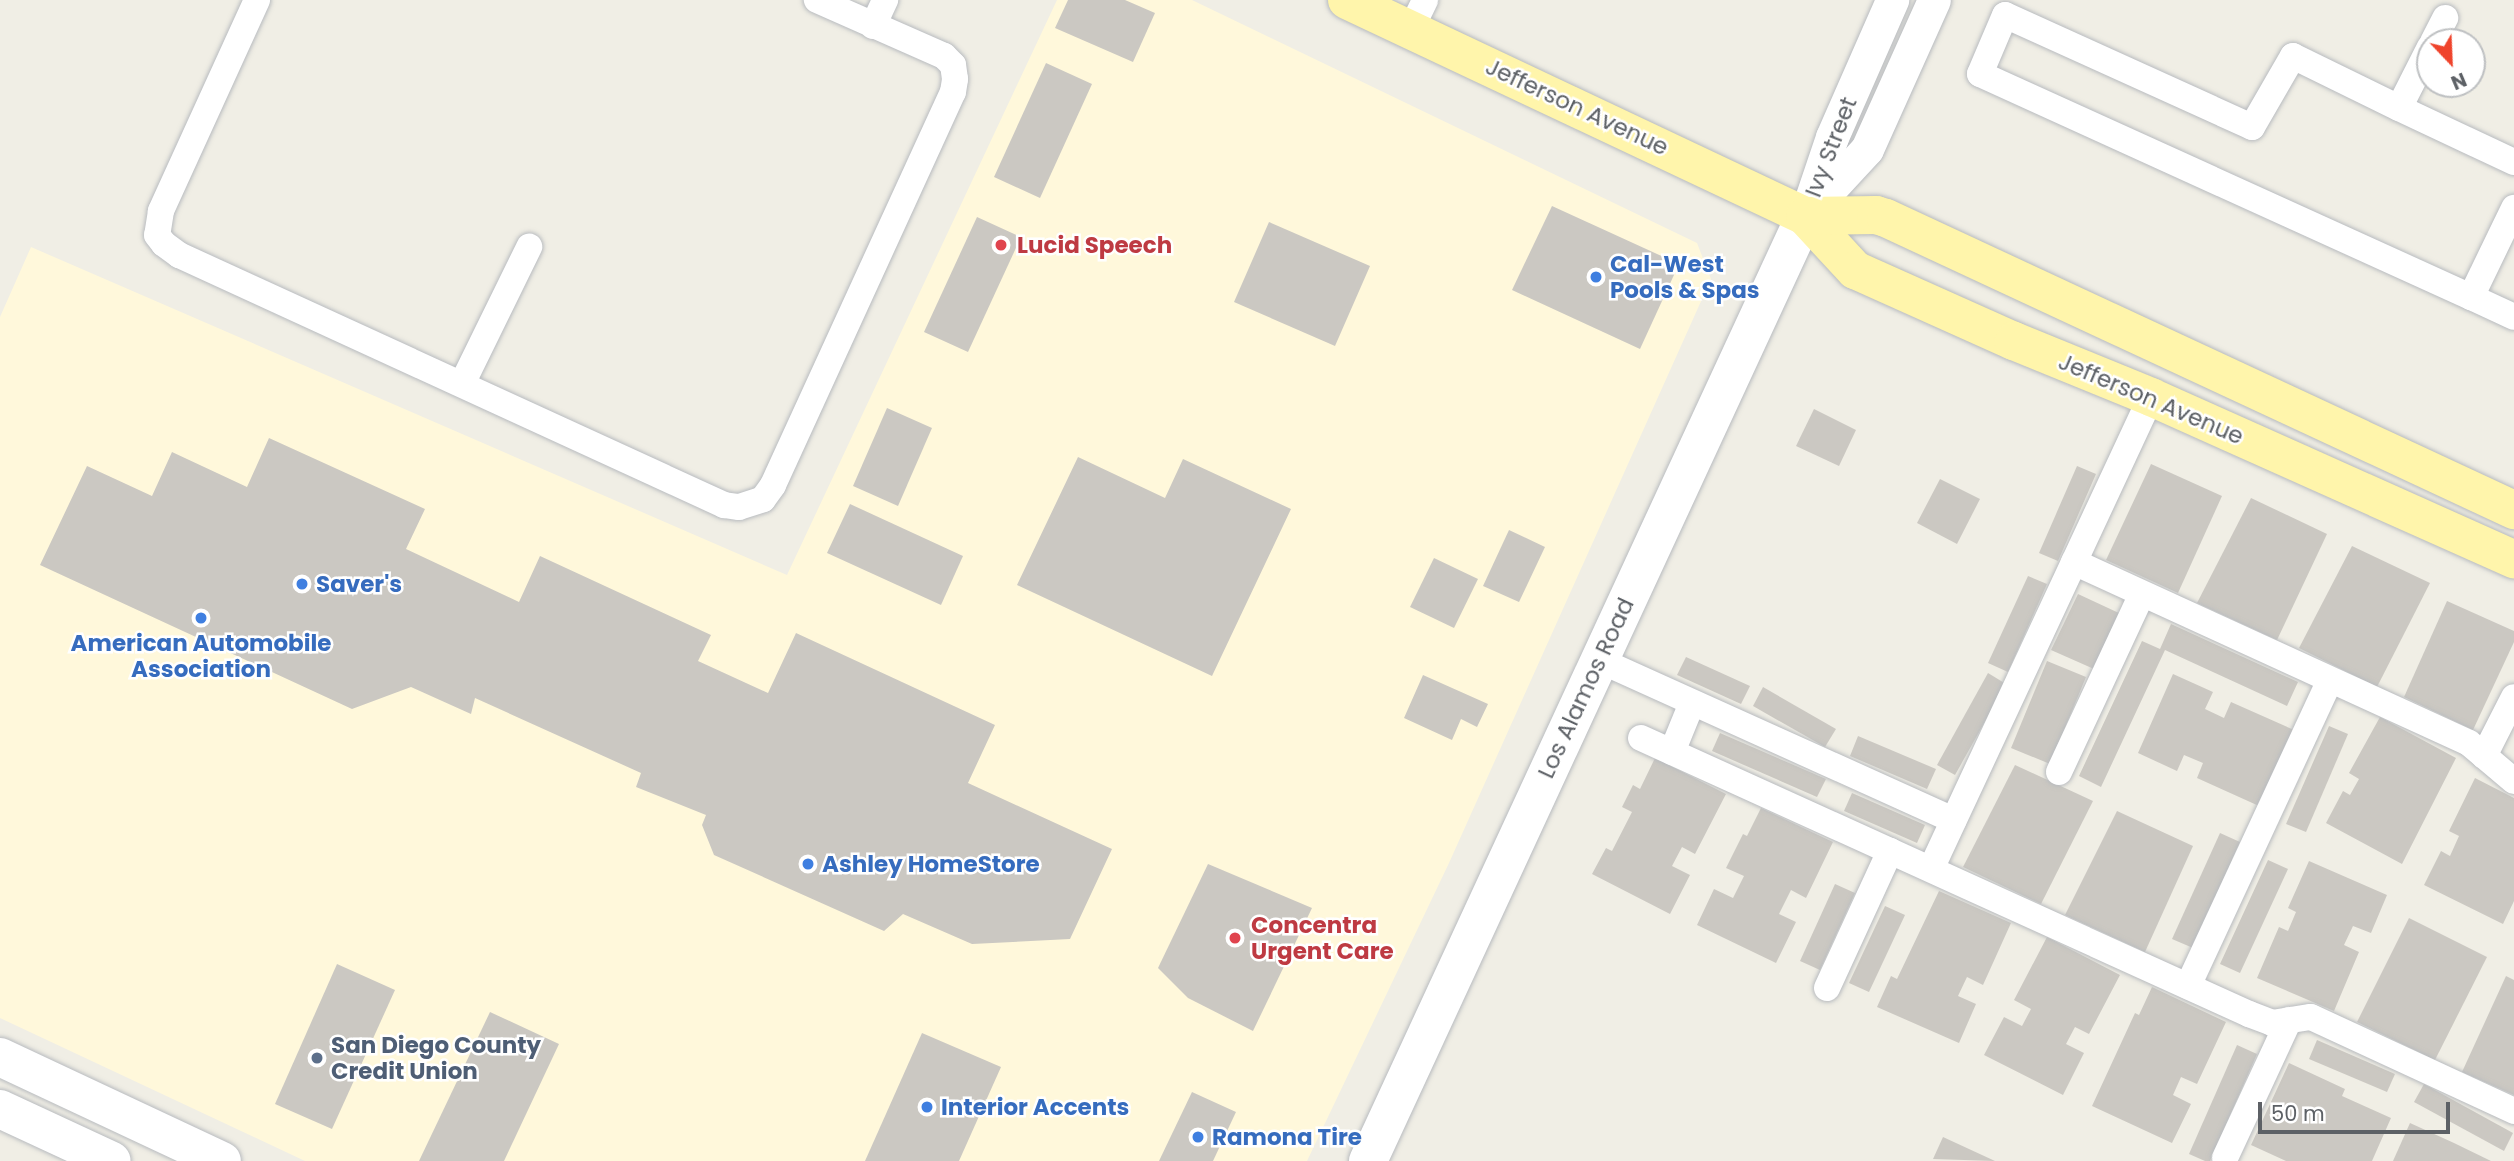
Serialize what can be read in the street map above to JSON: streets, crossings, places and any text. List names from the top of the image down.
{
  "streets": {
    "main road": ["Jefferson Avenue", "Los Alamos Road"],
    "street": ["Ivy Street"]
  },
  "crossings": [
    ["Jefferson Avenue", "Ivy Street"],
    ["Jefferson Avenue", "Los Alamos Road"],
    ["Ivy Street", "Los Alamos Road"]
  ],
  "places": [
    "Lucid Speech",
    "Cal-West Pools & Spas",
    "Saver's",
    "American Automobile Association",
    "Ashley HomeStore",
    "Concentra Urgent Care",
    "San Diego County Credit Union",
    "Interior Accents",
    "Ramona Tire"
  ],
  "scale_bar": "50 m",
  "north": "bottom right"
}
